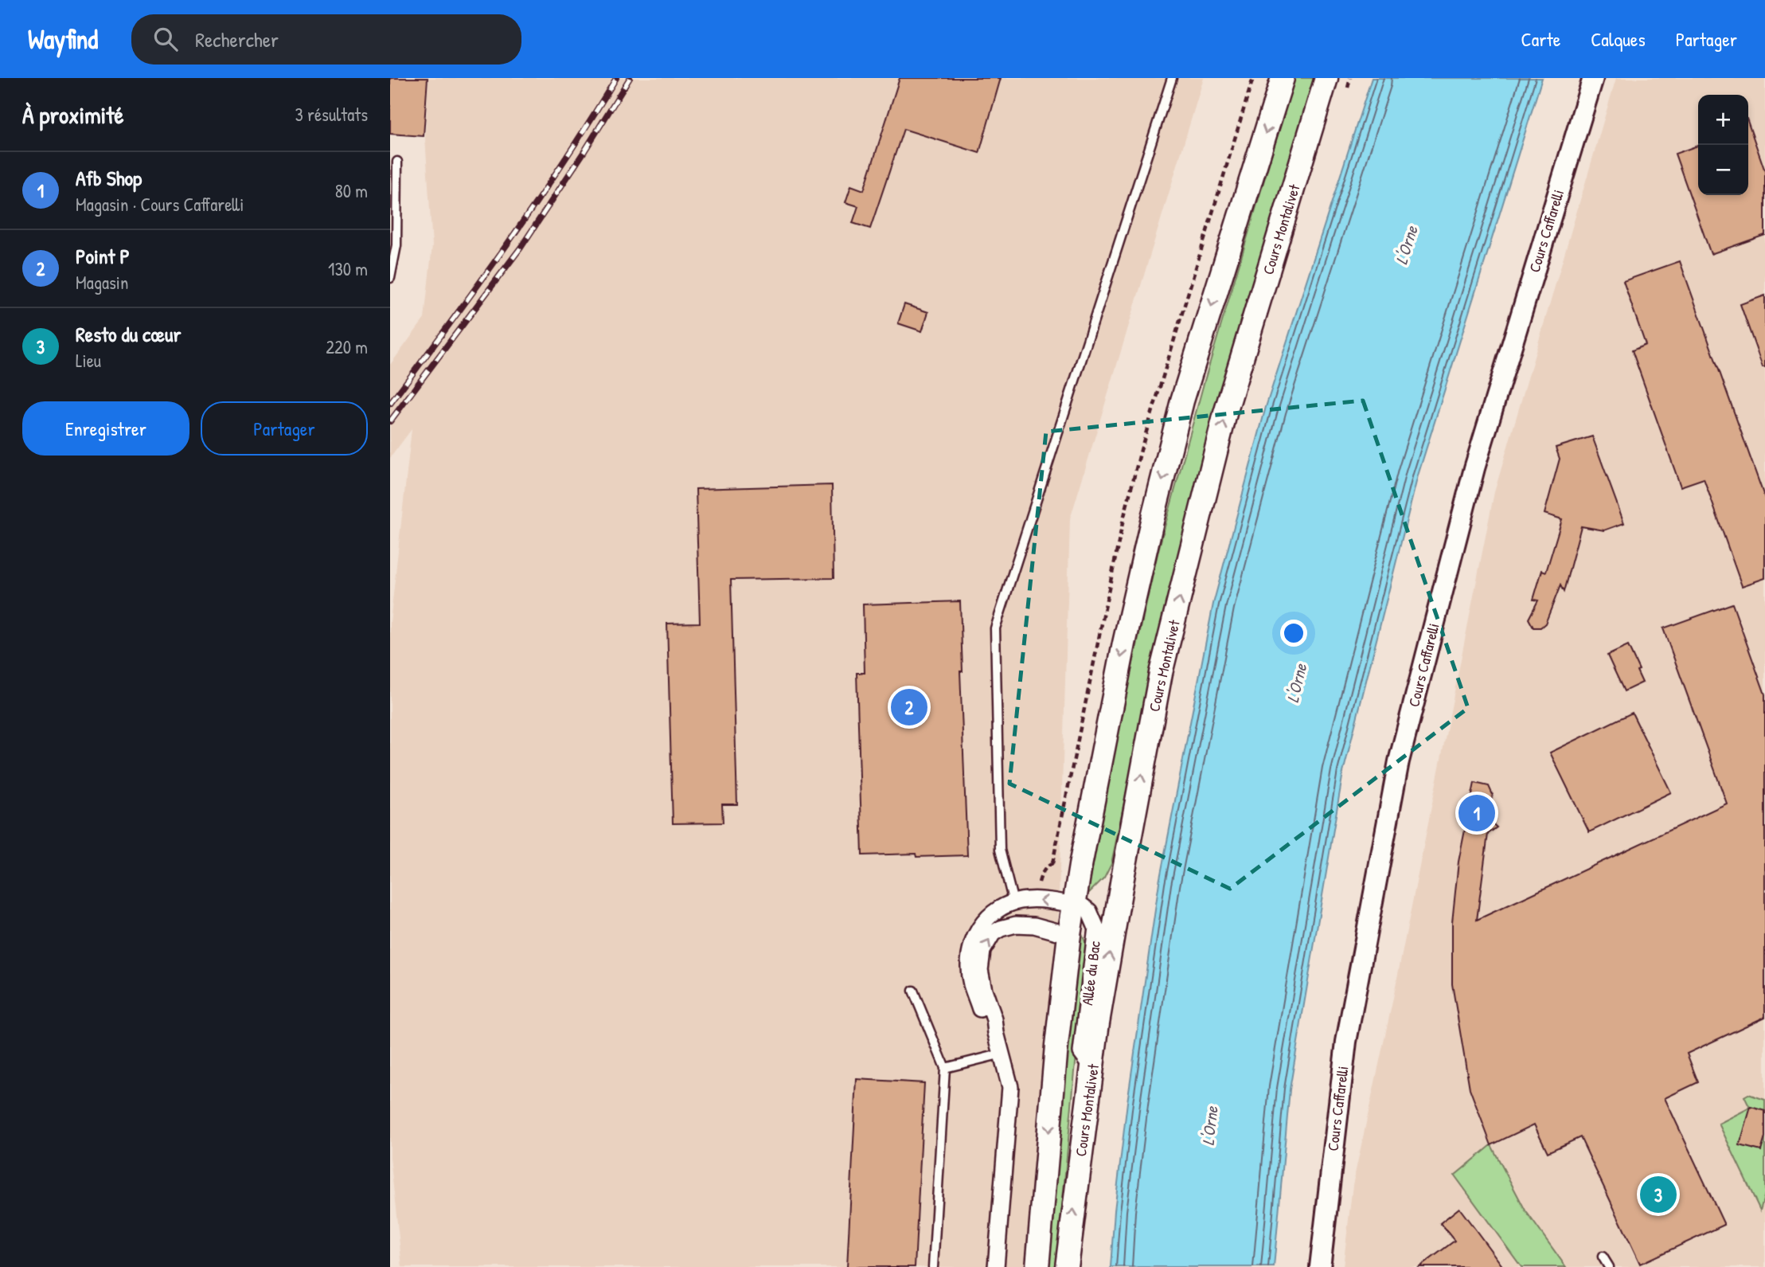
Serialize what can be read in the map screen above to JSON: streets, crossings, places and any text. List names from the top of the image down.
{
  "streets": {
    "main road": ["Cours Montalivet"],
    "street": ["Cours Caffarelli", "Allée du Bac"]
  },
  "crossings": [
    ["Cours Montalivet", "Allée du Bac"]
  ],
  "water": ["L'Orne"],
  "page": {
    "header": "Wayfind",
    "search": "Rechercher",
    "nav": ["Carte", "Calques", "Partager"],
    "heading": ["À proximité", "3 résultats"],
    "map_buttons": ["+", "−"],
    "list": [
      {
        "mark": "1",
        "name": "Afb Shop",
        "note": "Magasin · Cours Caffarelli",
        "value": "80 m"
      },
      {
        "mark": "2",
        "name": "Point P",
        "note": "Magasin",
        "value": "130 m"
      },
      {
        "mark": "3",
        "name": "Resto du cœur",
        "note": "Lieu",
        "value": "220 m"
      }
    ],
    "buttons": ["Enregistrer", "Partager"],
    "pins": ["2", "1", "3"]
  }
}
